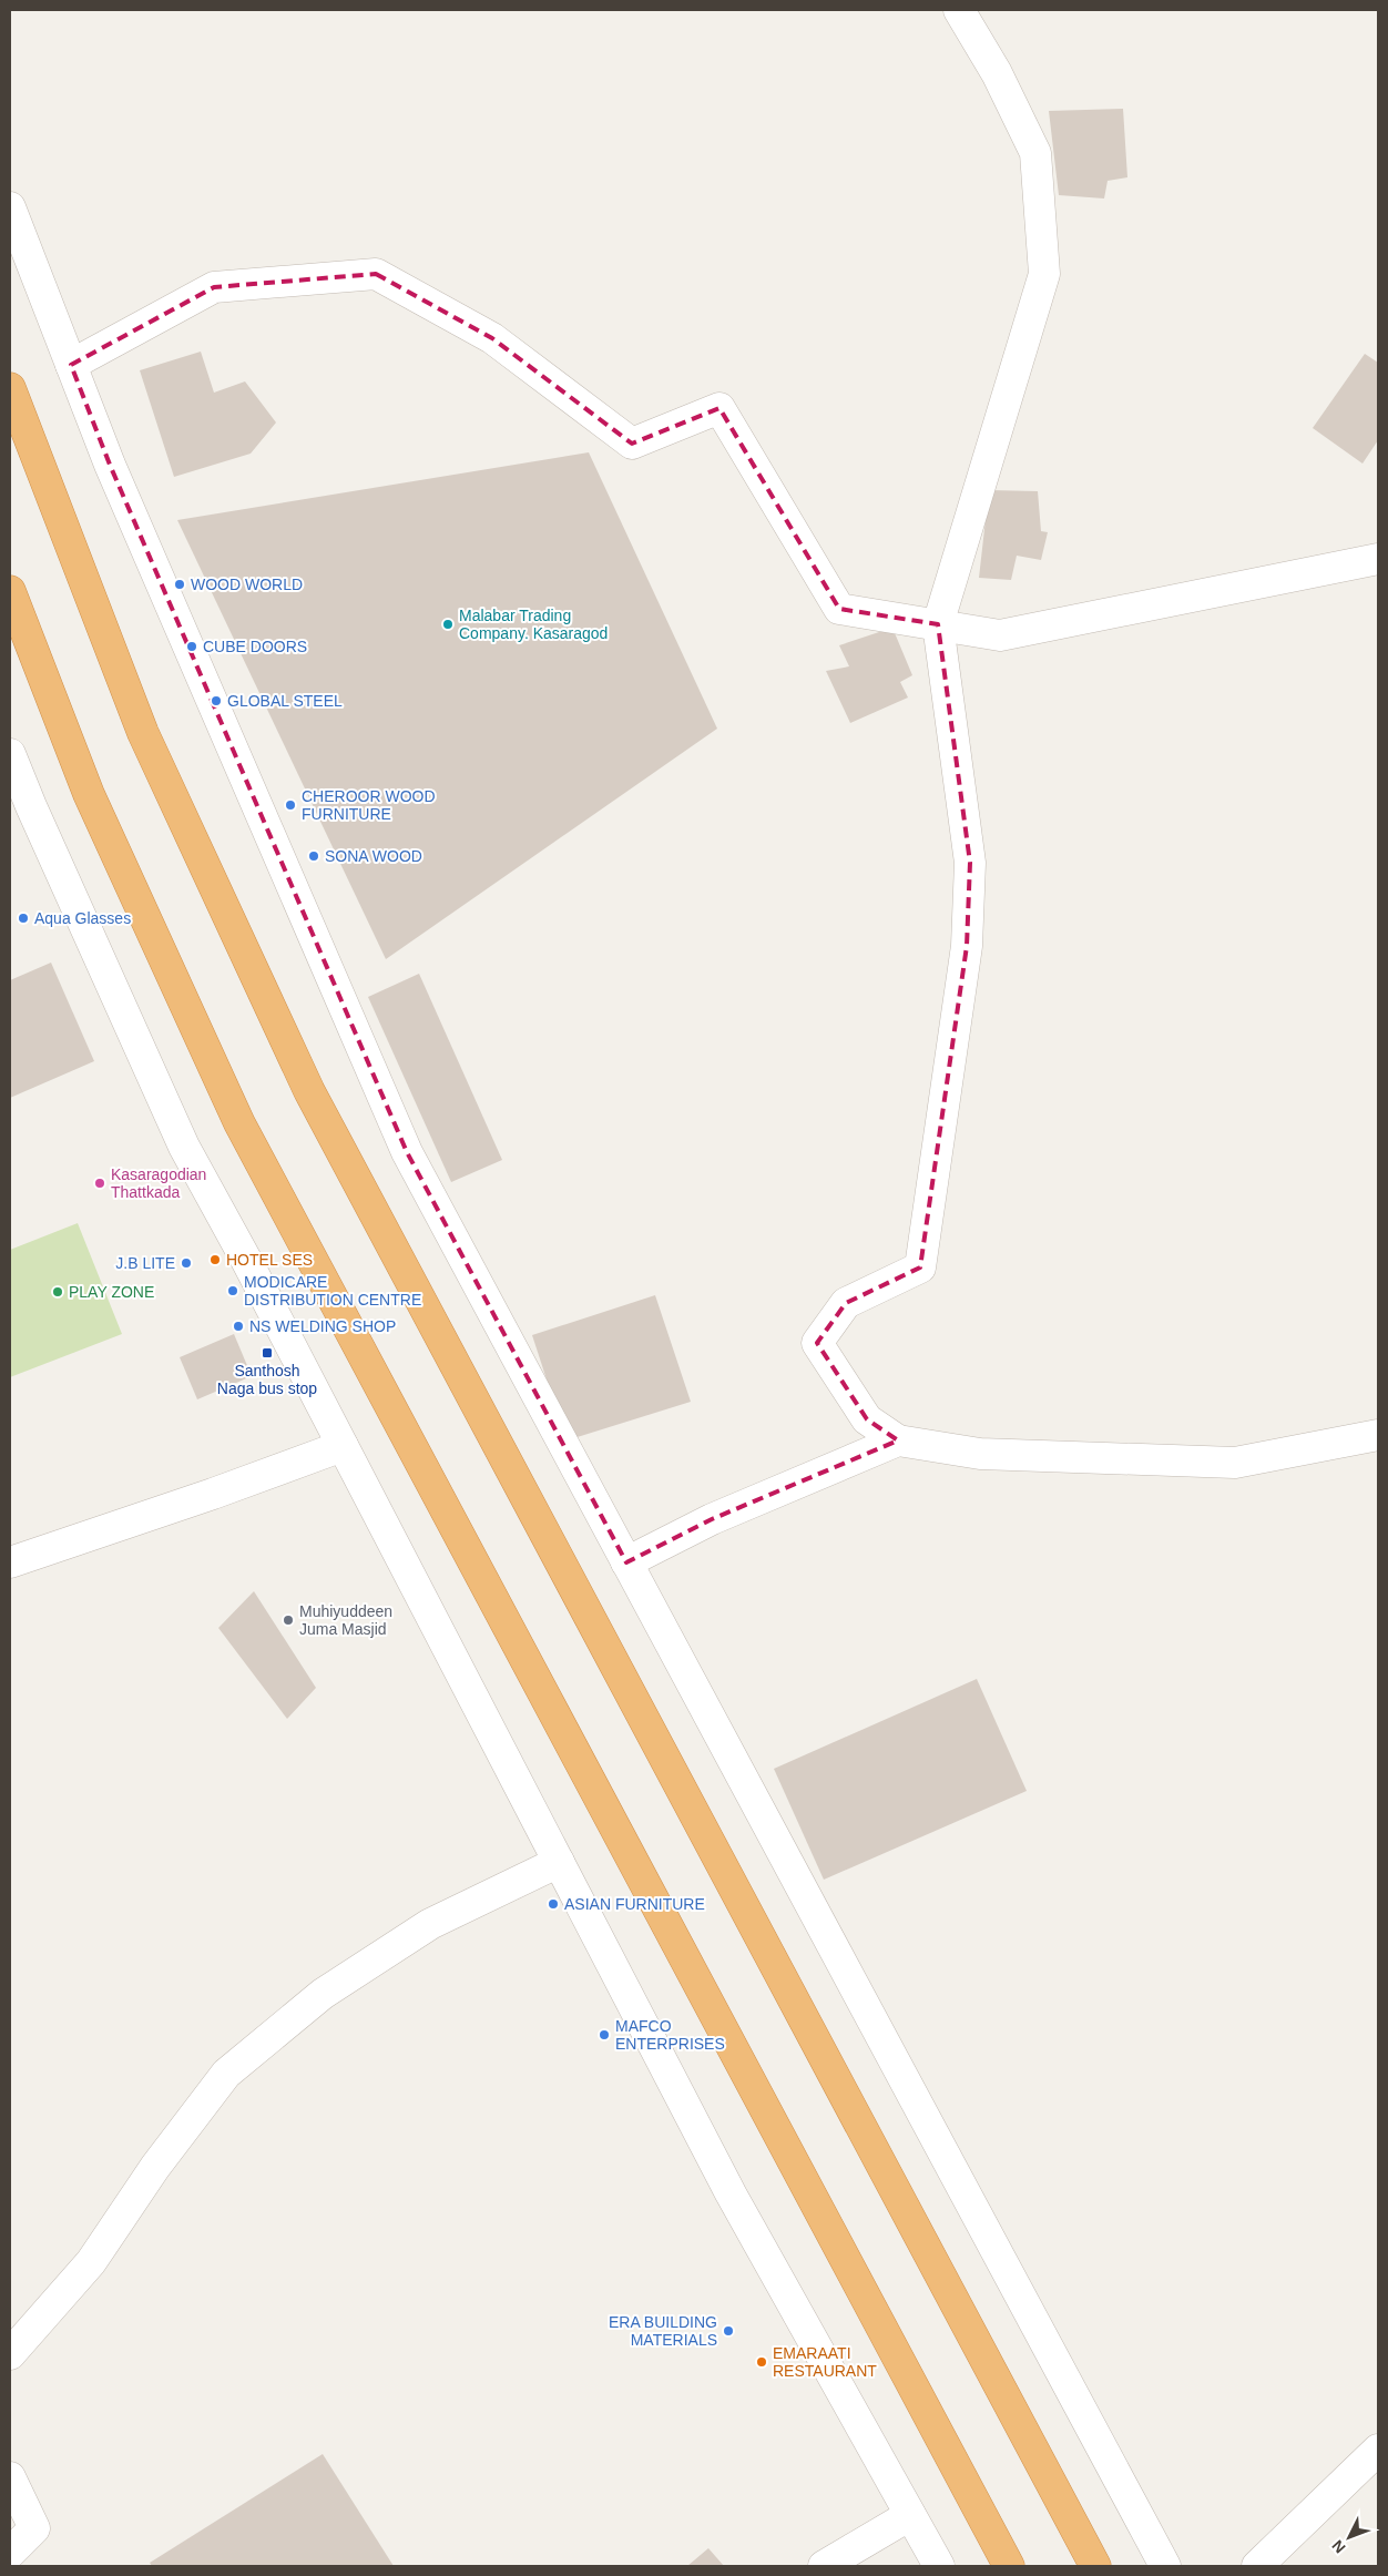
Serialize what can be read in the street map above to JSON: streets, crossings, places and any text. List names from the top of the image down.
{
  "places": {
    "other": [
      "WOOD WORLD",
      "Malabar Trading Company. Kasaragod",
      "CUBE DOORS",
      "GLOBAL STEEL",
      "CHEROOR WOOD FURNITURE",
      "SONA WOOD",
      "Aqua Glasses",
      "Kasaragodian Thattkada",
      "HOTEL SES",
      "J.B LITE",
      "MODICARE DISTRIBUTION CENTRE",
      "PLAY ZONE",
      "NS WELDING SHOP",
      "Muhiyuddeen Juma Masjid",
      "ASIAN FURNITURE",
      "MAFCO ENTERPRISES",
      "ERA BUILDING MATERIALS",
      "EMARAATI RESTAURANT"
    ],
    "transit": ["Santhosh Naga bus stop"]
  },
  "north": "bottom left"
}
